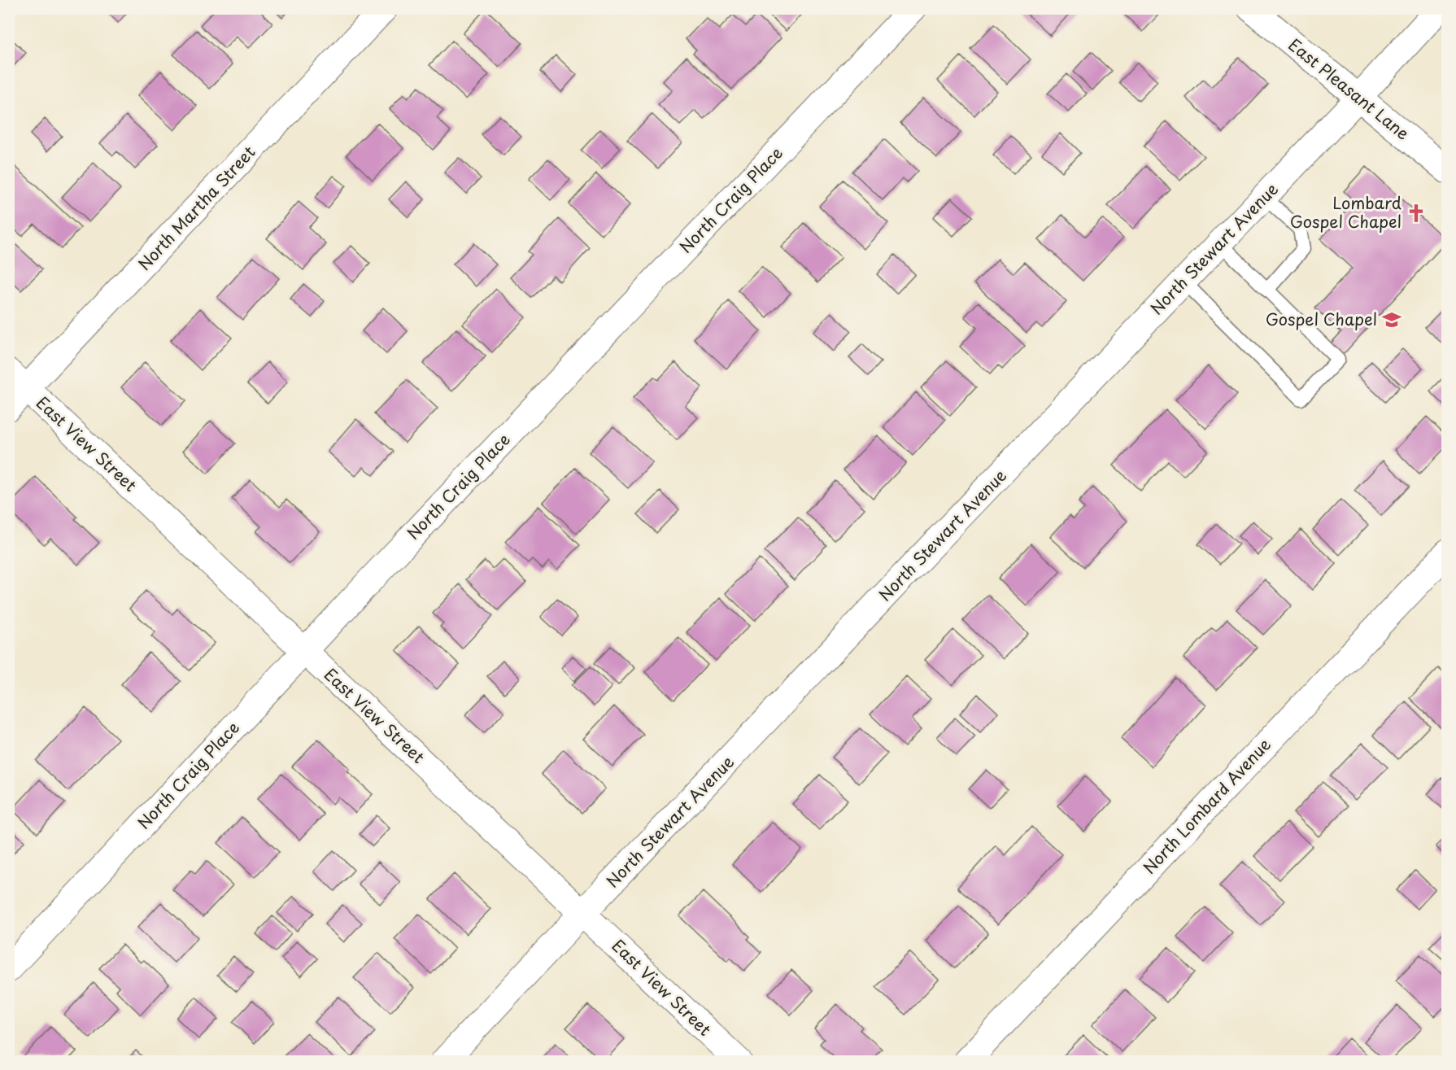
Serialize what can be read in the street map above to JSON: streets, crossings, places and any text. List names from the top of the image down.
{
  "streets": {
    "street": [
      "East Pleasant Lane",
      "North Craig Place",
      "North Martha Street",
      "North Stewart Avenue",
      "East View Street",
      "North Lombard Avenue"
    ]
  },
  "crossings": [
    ["East Pleasant Lane", "North Stewart Avenue"],
    ["North Craig Place", "East View Street"],
    ["North Martha Street", "East View Street"],
    ["North Stewart Avenue", "East View Street"]
  ],
  "places": {
    "church": ["Lombard Gospel Chapel"],
    "school or university": ["Gospel Chapel"]
  }
}
